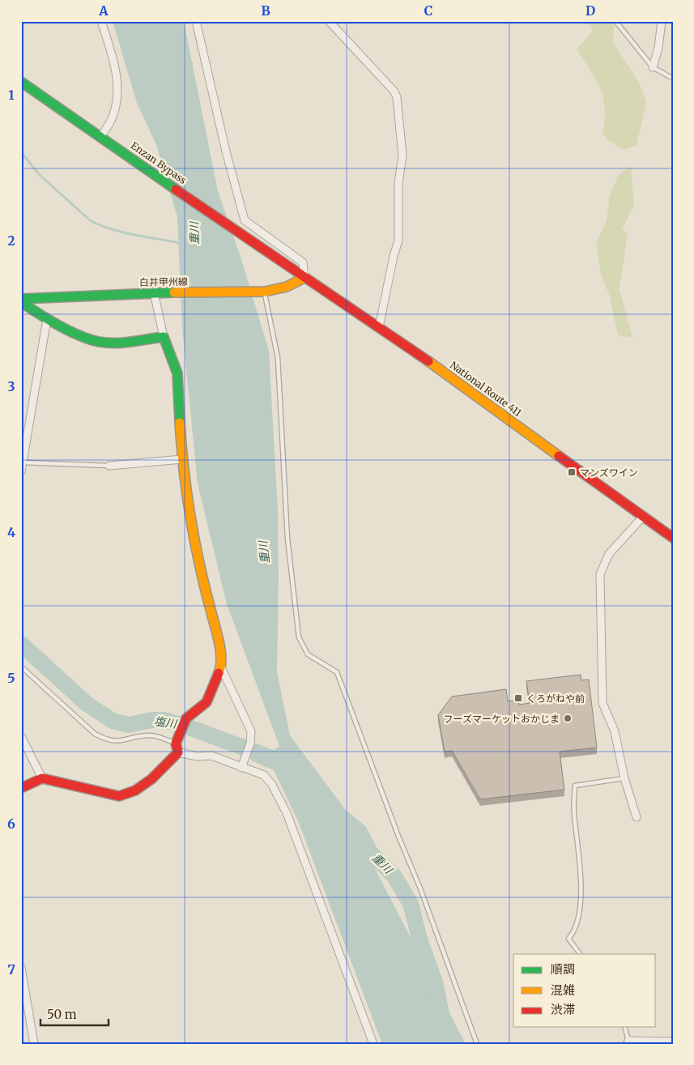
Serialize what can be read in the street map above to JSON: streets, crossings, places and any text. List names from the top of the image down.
{
  "streets": {
    "main road": ["Enzan Bypass", "白井甲州線", "National Route 411"]
  },
  "crossings": [
    ["Enzan Bypass", "National Route 411"],
    ["白井甲州線", "National Route 411"]
  ],
  "water": ["重川", "塩川"],
  "places": {
    "transit": ["マンズワイン", "くろがねや前"],
    "other": ["フーズマーケットおかじま"]
  },
  "legend": ["順調", "混雑", "渋滞"],
  "scale_bar": "50 m",
  "grid": {
    "columns": [
      "A",
      "B",
      "C",
      "D"
    ],
    "rows": [
      "1",
      "2",
      "3",
      "4",
      "5",
      "6",
      "7"
    ]
  }
}
